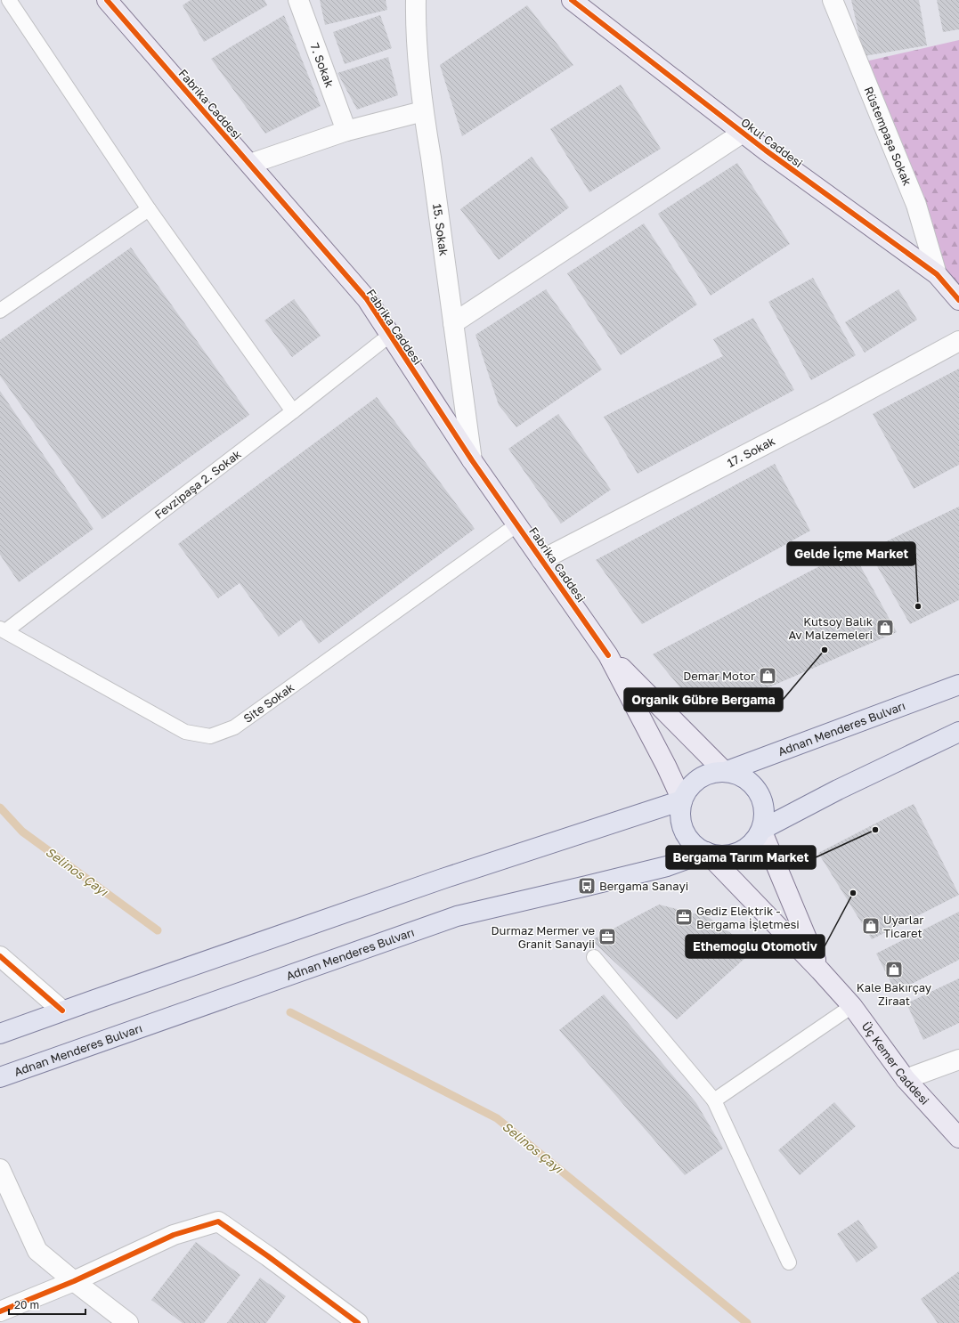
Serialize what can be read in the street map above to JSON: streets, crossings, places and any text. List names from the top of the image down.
{
  "streets": {
    "main road": ["Adnan Menderes Bulvarı"],
    "street": [
      "7. Sokak",
      "Fabrika Caddesi",
      "Rüstempaşa Sokak",
      "Okul Caddesi",
      "15. Sokak",
      "17. Sokak",
      "Üç Kemer Caddesi"
    ],
    "lane": ["Fevzipaşa 2. Sokak", "Site Sokak"]
  },
  "crossings": [
    ["Fabrika Caddesi", "15. Sokak"],
    ["Fabrika Caddesi", "17. Sokak"],
    ["Fabrika Caddesi", "Fevzipaşa 2. Sokak"],
    ["Fabrika Caddesi", "Site Sokak"],
    ["Rüstempaşa Sokak", "Okul Caddesi"],
    ["Fevzipaşa 2. Sokak", "Site Sokak"],
    ["Adnan Menderes Bulvarı", "Üç Kemer Caddesi"]
  ],
  "water": ["Selinos Çayı"],
  "places": {
    "other": [
      "Gelde İçme Market",
      "Organik Gübre Bergama",
      "Bergama Tarım Market",
      "Ethemoğlu Otomotiv"
    ],
    "shop": [
      "Kutsoy Balık Av Malzemeleri",
      "Demar Motor",
      "Uyarlar Ticaret",
      "Kale Bakırçay Ziraat"
    ],
    "bus stop": ["Bergama Sanayi"],
    "office": ["Gediz Elektrik - Bergama İşletmesi", "Durmaz Mermer ve Granit Sanayii"]
  },
  "scale_bar": "20 m"
}
